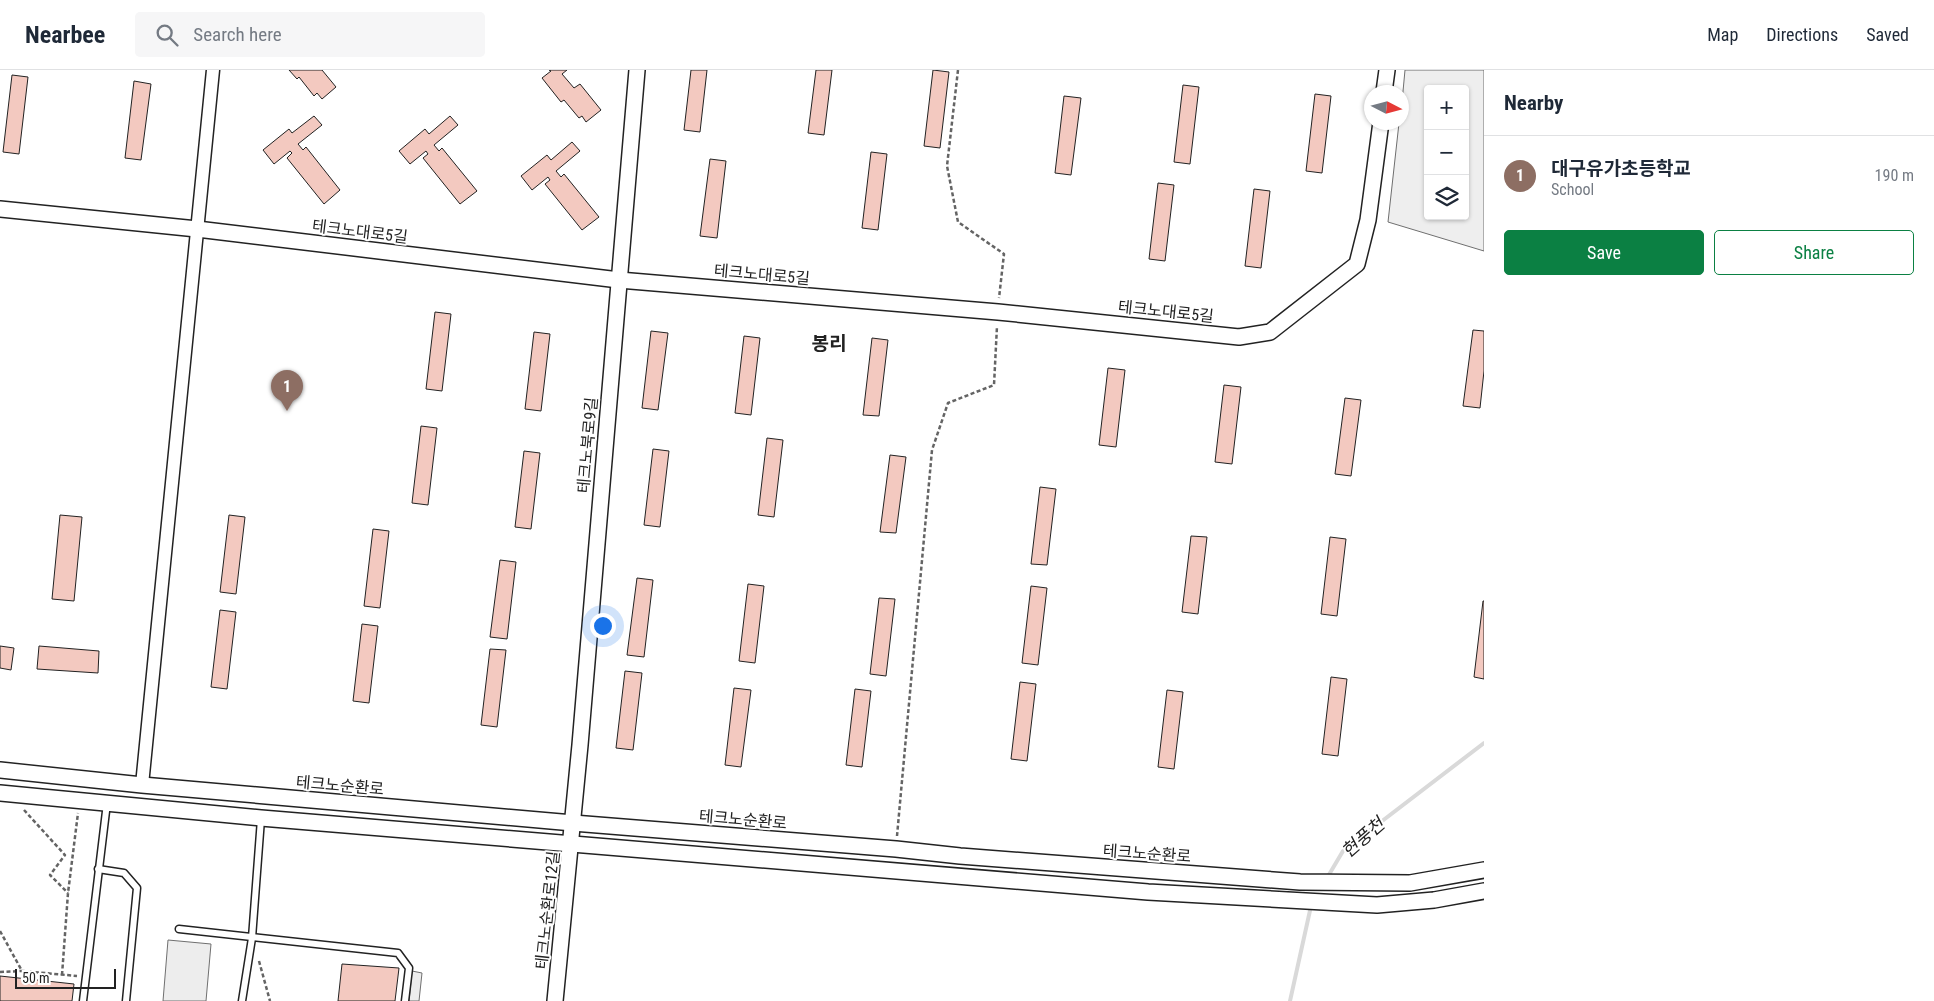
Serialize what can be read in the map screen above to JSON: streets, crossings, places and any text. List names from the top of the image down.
{
  "streets": {
    "street": [
      "테크노대로5길",
      "테크노북로9길",
      "테크노순환로",
      "테크노순환로12길"
    ]
  },
  "crossings": [
    ["테크노대로5길", "테크노북로9길"],
    ["테크노북로9길", "테크노순환로"],
    ["테크노북로9길", "테크노순환로12길"],
    ["테크노순환로", "테크노순환로12길"]
  ],
  "districts": ["봉리"],
  "water": ["현풍천"],
  "scale_bar": "50 m",
  "north": "right",
  "page": {
    "header": "Nearbee",
    "search": "Search here",
    "nav": ["Map", "Directions", "Saved"],
    "heading": "Nearby",
    "map_buttons": ["+", "−"],
    "list": [
      {
        "mark": "1",
        "name": "대구유가초등학교",
        "note": "School",
        "value": "190 m"
      }
    ],
    "buttons": ["Save", "Share"],
    "pins": "1",
    "scale": "50 m"
  }
}
